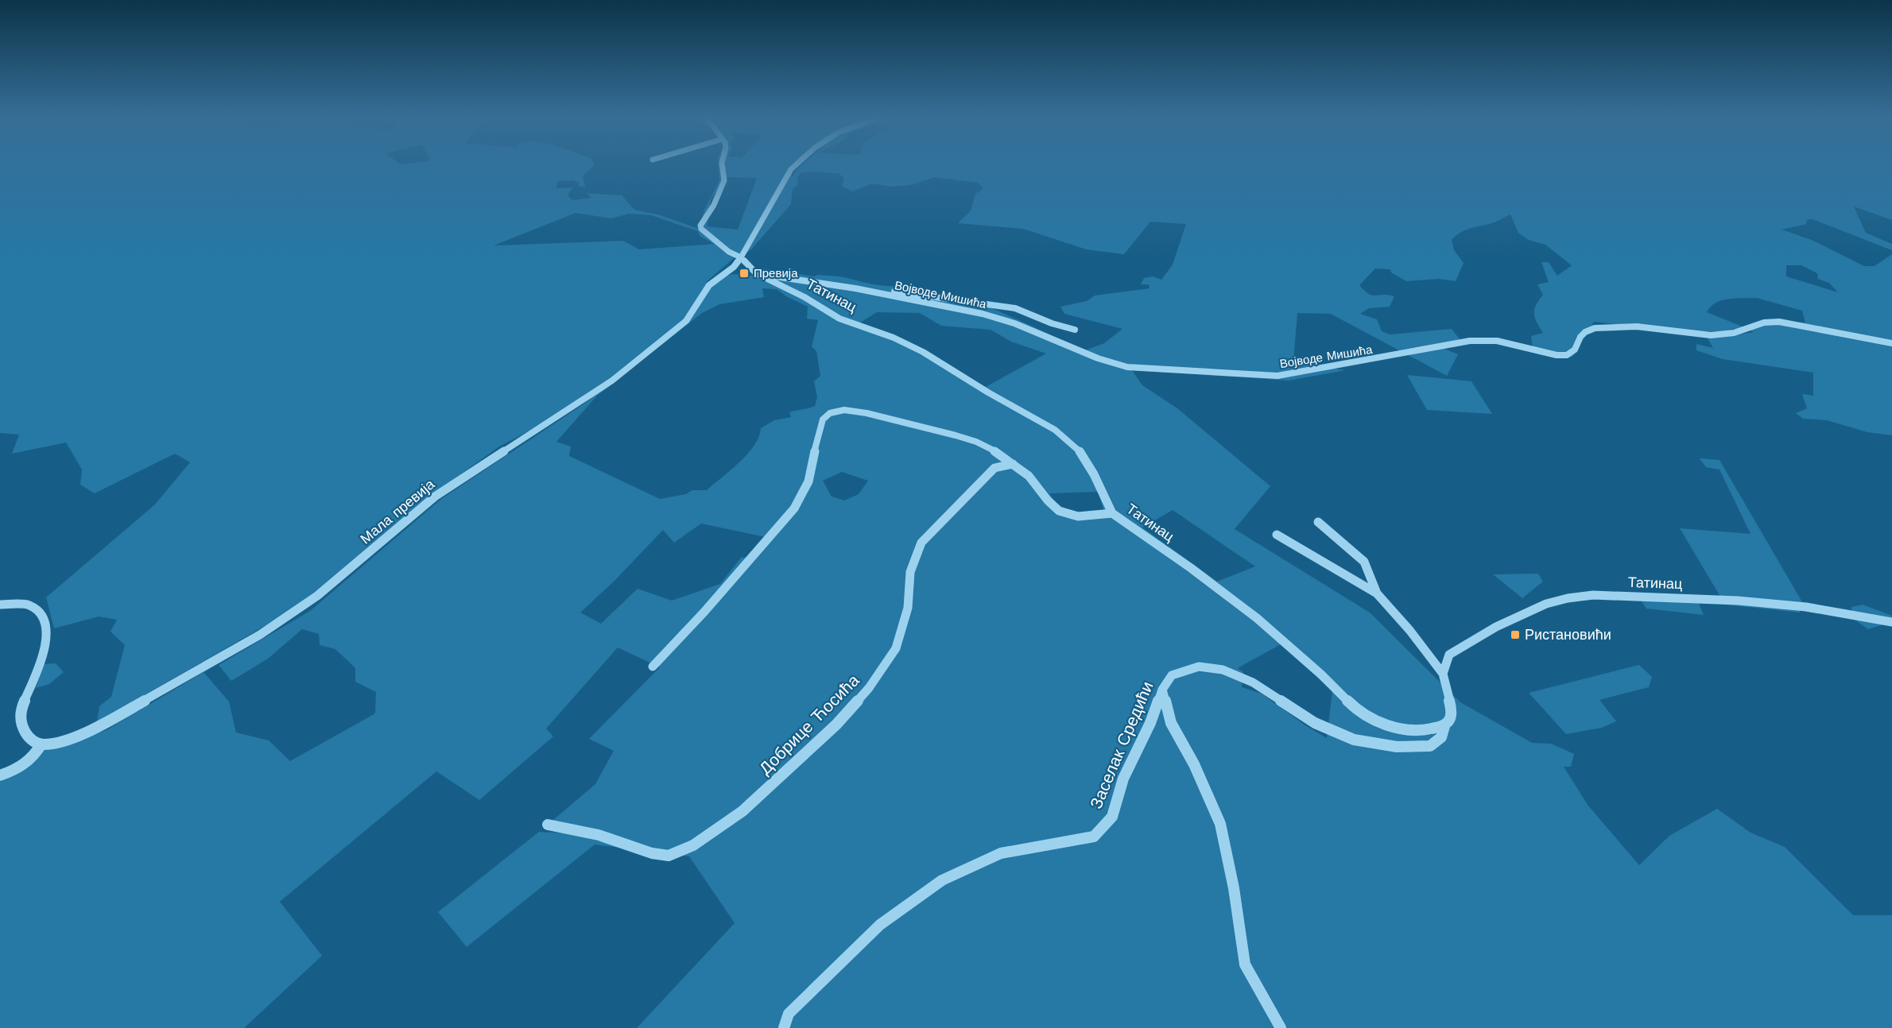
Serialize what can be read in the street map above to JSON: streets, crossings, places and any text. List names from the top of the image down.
{
  "streets": {
    "street": [
      "Војводе Мишића",
      "Татинац",
      "Мала превија",
      "Добрице Ћосића",
      "Заселак Средићи"
    ]
  },
  "crossings": [
    ["Војводе Мишића", "Татинац"],
    ["Татинац", "Мала превија"],
    ["Татинац", "Заселак Средићи"]
  ],
  "places": {
    "transit": ["Превија", "Ристановићи"]
  }
}
